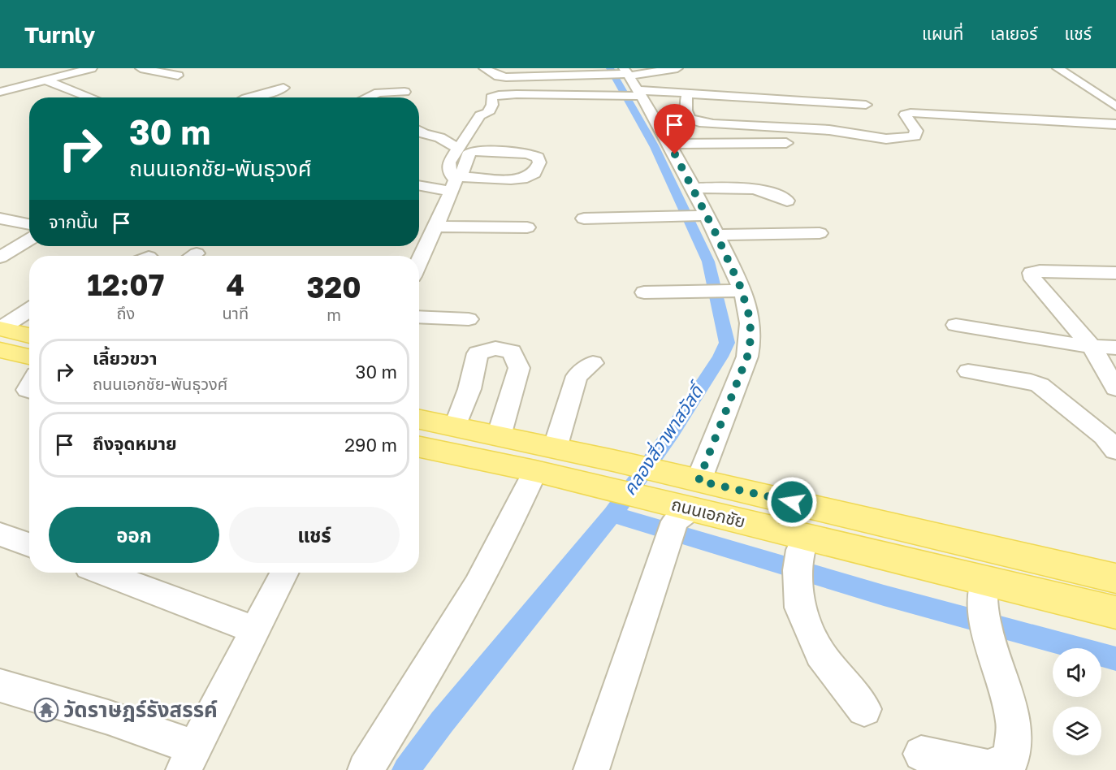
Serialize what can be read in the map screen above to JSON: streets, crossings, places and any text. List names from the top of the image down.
{
  "streets": {
    "main road": ["ถนนเอกชัย"]
  },
  "water": ["คลองสี่วาพาสวัสดิ์"],
  "places": {
    "temple": ["วัดราษฎร์รังสรรค์"]
  },
  "page": {
    "header": "Turnly",
    "nav": ["แผนที่", "เลเยอร์", "แชร์"],
    "turn": ["30 m", "ถนนเอกชัย-พันธุวงศ์"],
    "then": "จากนั้น",
    "eta": [
      "12:07",
      "ถึง",
      "4",
      "นาที",
      "320",
      "m"
    ],
    "list": [
      {
        "name": "เลี้ยวขวา",
        "note": "ถนนเอกชัย-พันธุวงศ์",
        "value": "30 m"
      },
      {
        "name": "ถึงจุดหมาย",
        "value": "290 m"
      }
    ],
    "buttons": ["ออก", "แชร์"]
  }
}
